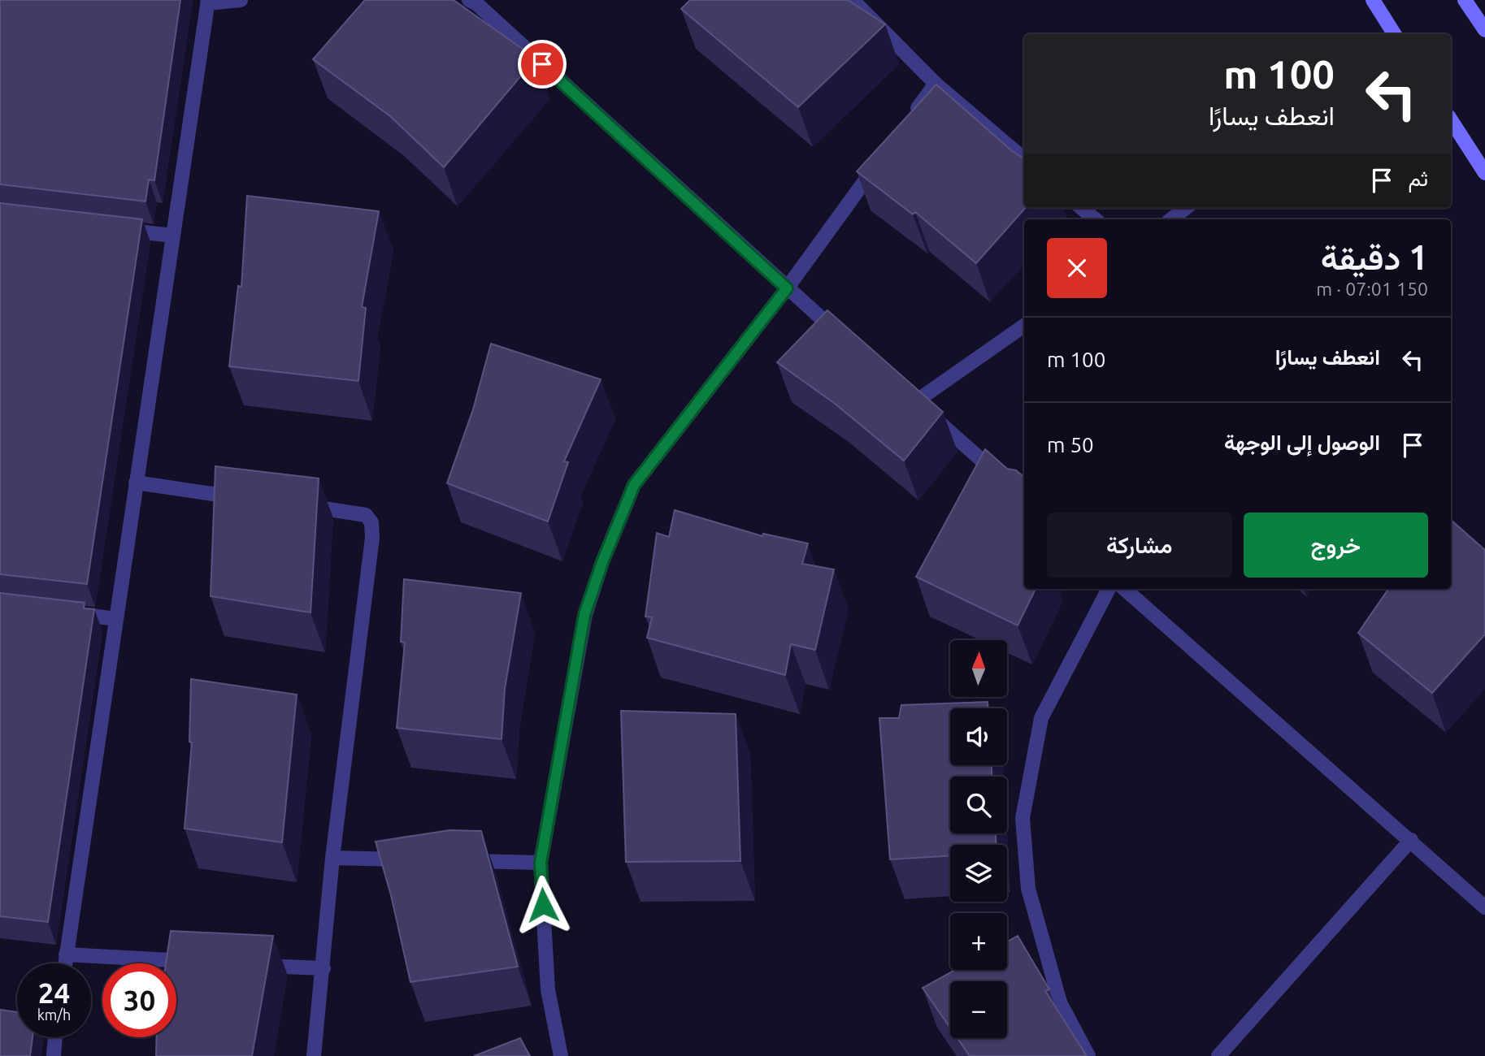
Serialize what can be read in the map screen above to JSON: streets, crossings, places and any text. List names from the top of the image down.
{
  "north": "top",
  "page": {
    "turn": ["100 m", "انعطف يسارًا"],
    "then": "ثم",
    "heading": ["1 دقيقة", "150 m · 07:01"],
    "list": [
      {
        "name": "انعطف يسارًا",
        "value": "100 m"
      },
      {
        "name": "الوصول إلى الوجهة",
        "value": "50 m"
      }
    ],
    "buttons": ["خروج", "مشاركة"],
    "map_buttons": ["+", "−"],
    "speed": "24 km/h",
    "limit": "30"
  }
}
